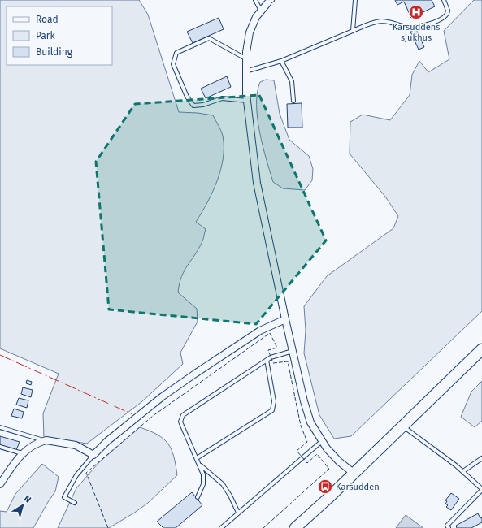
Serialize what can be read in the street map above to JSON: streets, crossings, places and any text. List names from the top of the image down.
{
  "places": {
    "hospital": ["Karsuddens sjukhus"],
    "bus stop": ["Karsudden"]
  },
  "legend": ["Road", "Park", "Building"],
  "north": "top right"
}
